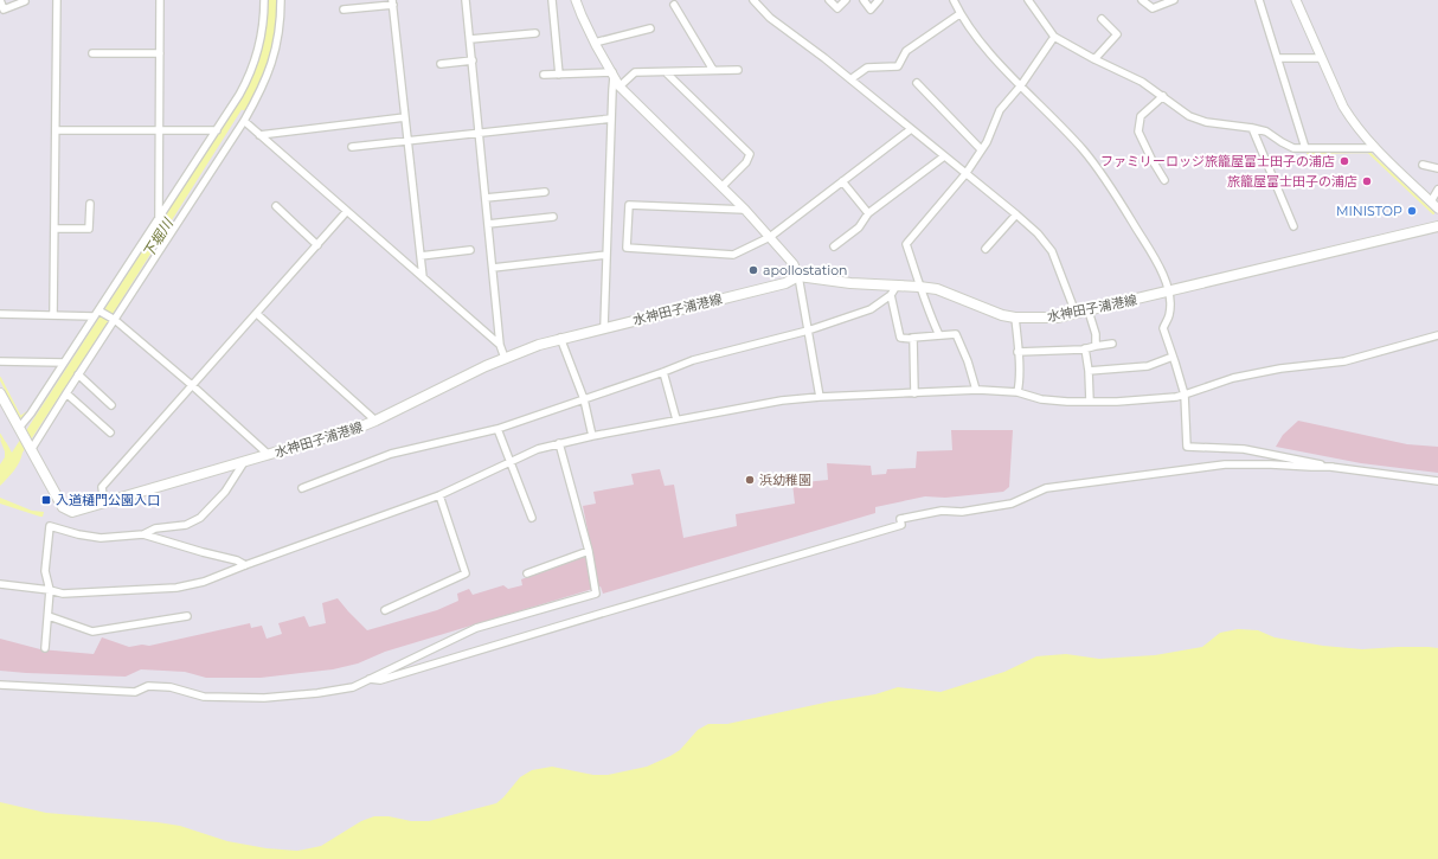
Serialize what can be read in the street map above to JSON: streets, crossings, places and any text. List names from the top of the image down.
{
  "streets": {
    "main road": ["水神田子浦港線"]
  },
  "water": ["下堀川"],
  "places": {
    "other": [
      "ファミリーロッジ旅籠屋富士田子の浦店",
      "旅籠屋富士田子の浦店",
      "MINISTOP",
      "apollostation",
      "浜幼稚園"
    ],
    "transit": ["入道樋門公園入口"]
  }
}
